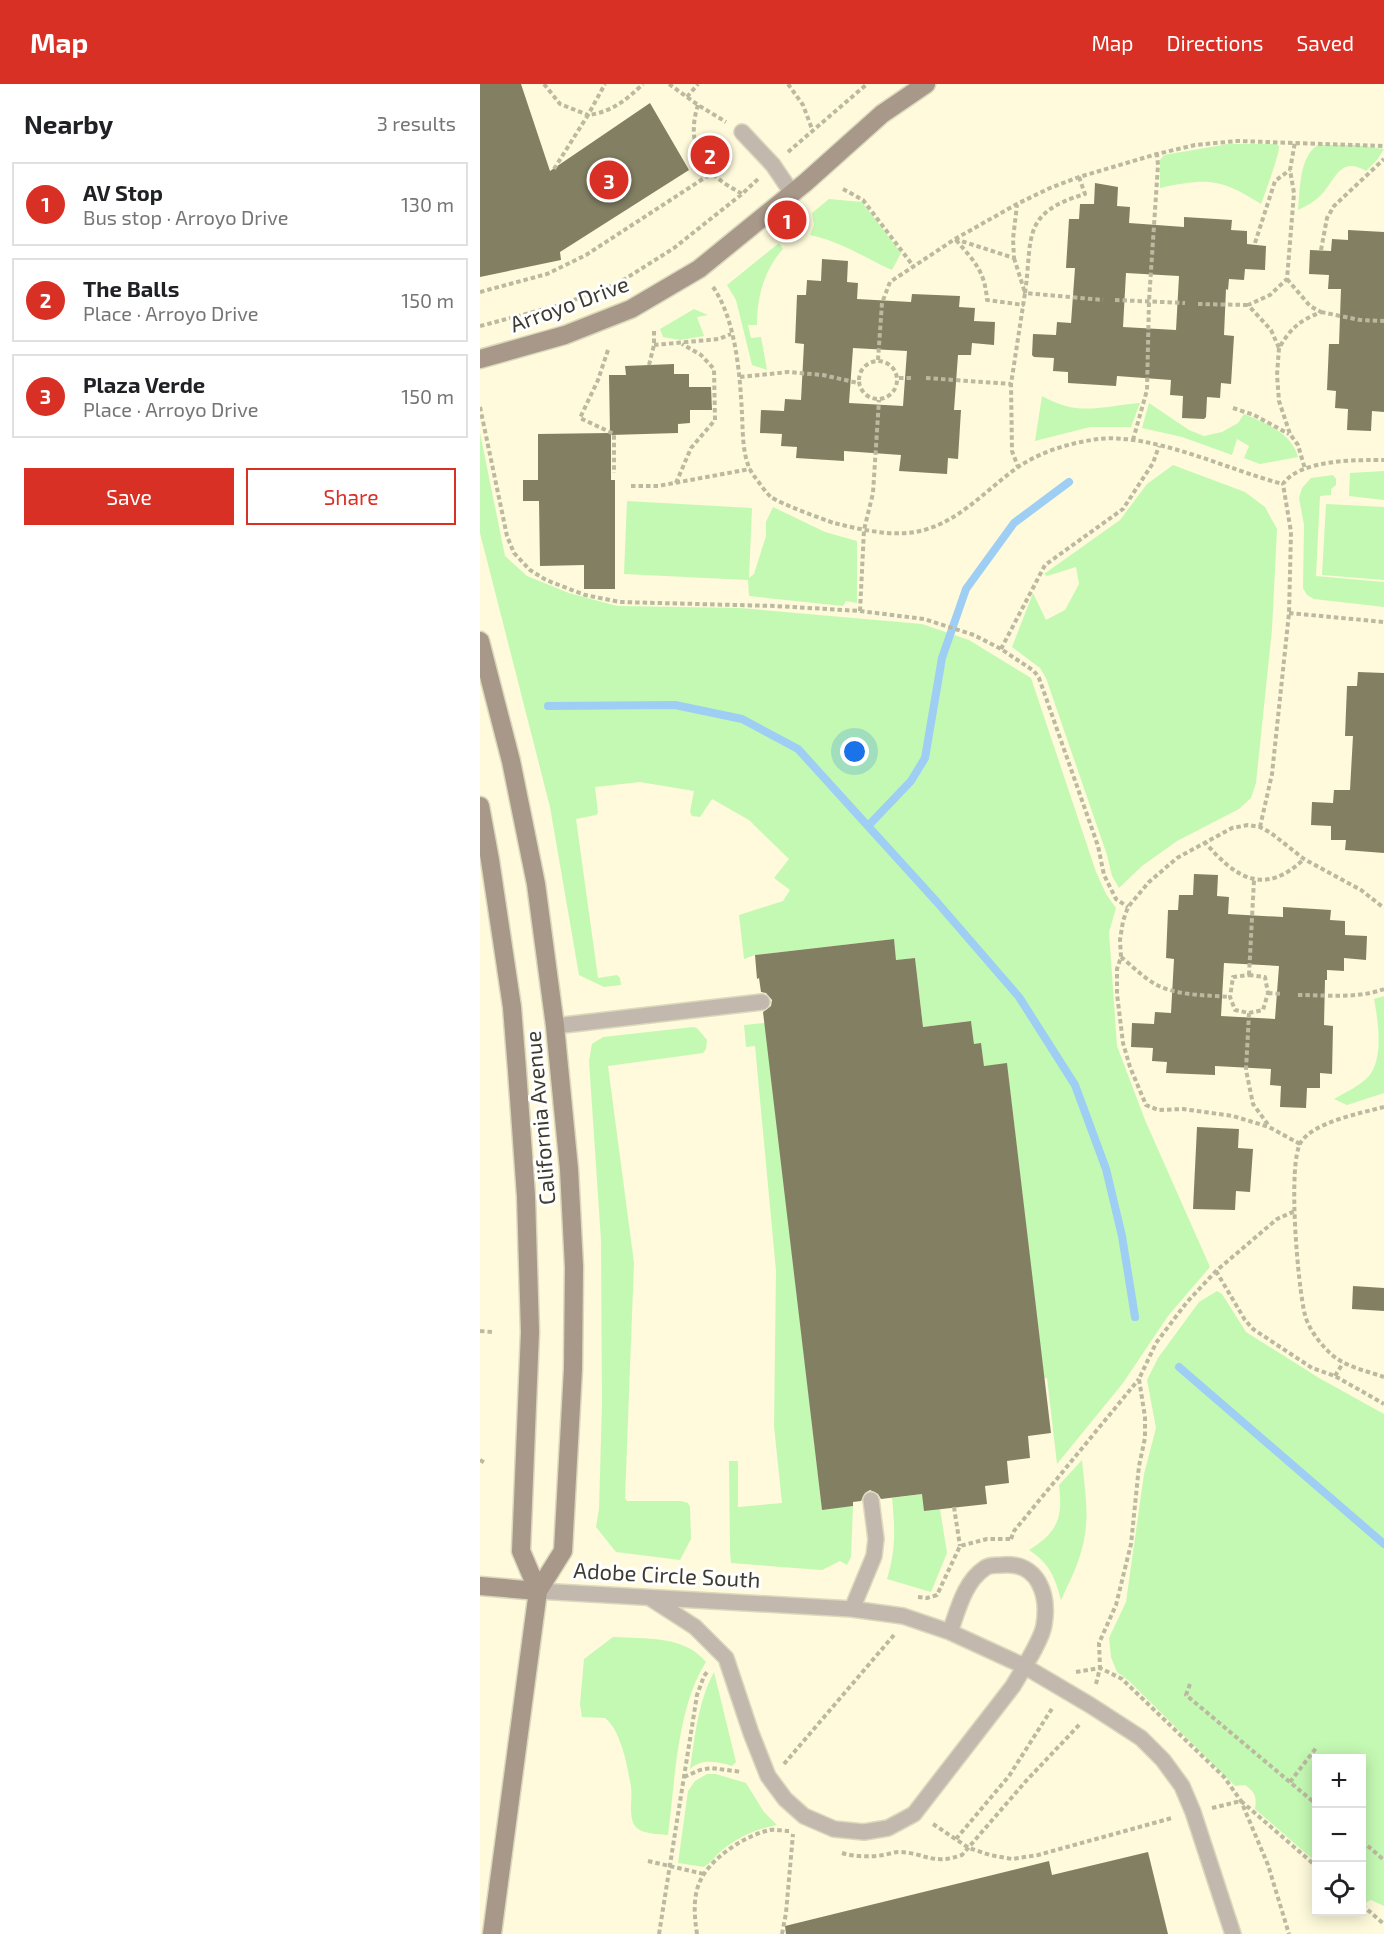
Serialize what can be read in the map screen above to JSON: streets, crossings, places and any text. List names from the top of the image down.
{
  "streets": {
    "main road": ["Arroyo Drive", "California Avenue", "Adobe Circle South"]
  },
  "crossings": [
    ["California Avenue", "Adobe Circle South"]
  ],
  "page": {
    "header": "Map",
    "nav": ["Map", "Directions", "Saved"],
    "heading": ["Nearby", "3 results"],
    "pins": ["2", "3", "1"],
    "list": [
      {
        "mark": "1",
        "name": "AV Stop",
        "note": "Bus stop · Arroyo Drive",
        "value": "130 m"
      },
      {
        "mark": "2",
        "name": "The Balls",
        "note": "Place · Arroyo Drive",
        "value": "150 m"
      },
      {
        "mark": "3",
        "name": "Plaza Verde",
        "note": "Place · Arroyo Drive",
        "value": "150 m"
      }
    ],
    "buttons": ["Save", "Share"],
    "map_buttons": ["+", "−"]
  }
}
